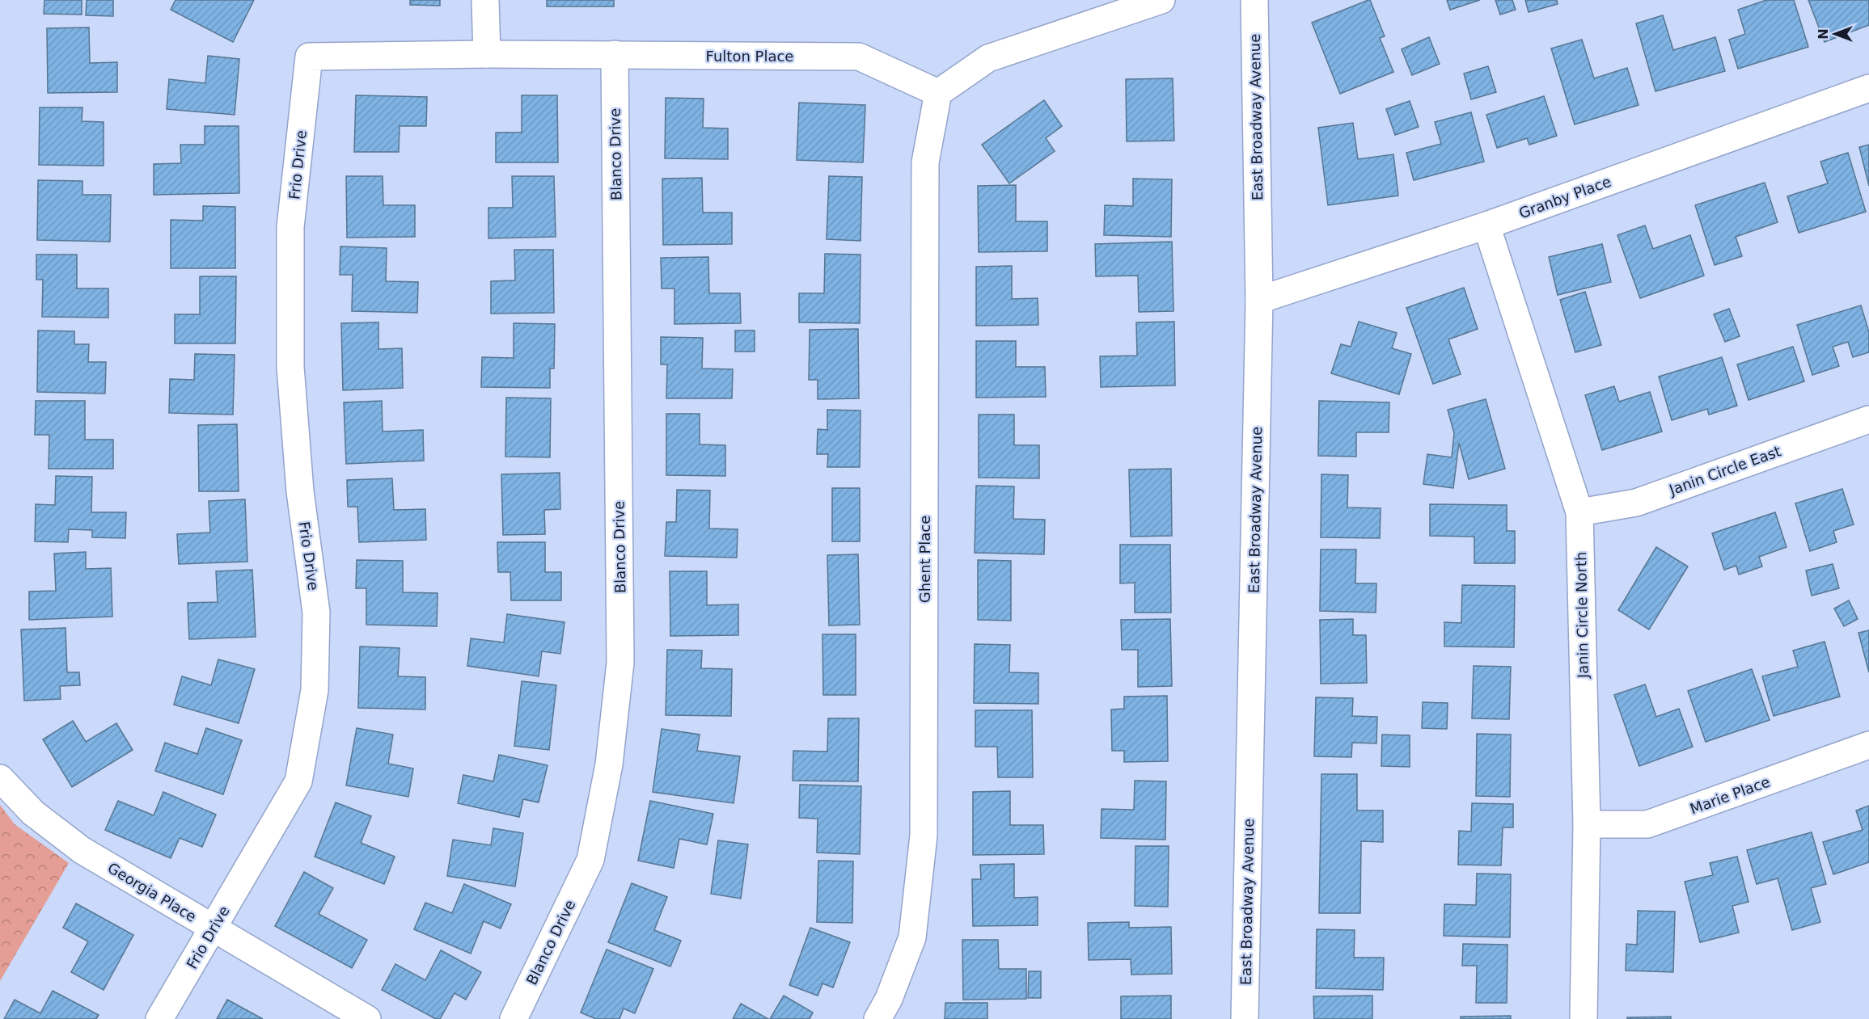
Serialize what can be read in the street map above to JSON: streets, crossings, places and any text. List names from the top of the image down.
{
  "streets": {
    "street": [
      "Fulton Place",
      "East Broadway Avenue",
      "Blanco Drive",
      "Frio Drive",
      "Granby Place",
      "Janin Circle East",
      "Ghent Place",
      "Janin Circle North",
      "Marie Place",
      "Georgia Place"
    ]
  },
  "crossings": [
    ["Fulton Place", "Blanco Drive"],
    ["Fulton Place", "Frio Drive"],
    ["Fulton Place", "Ghent Place"],
    ["East Broadway Avenue", "Granby Place"],
    ["Frio Drive", "Georgia Place"],
    ["Granby Place", "Janin Circle North"],
    ["Janin Circle East", "Janin Circle North"],
    ["Janin Circle North", "Marie Place"]
  ],
  "north": "left"
}
